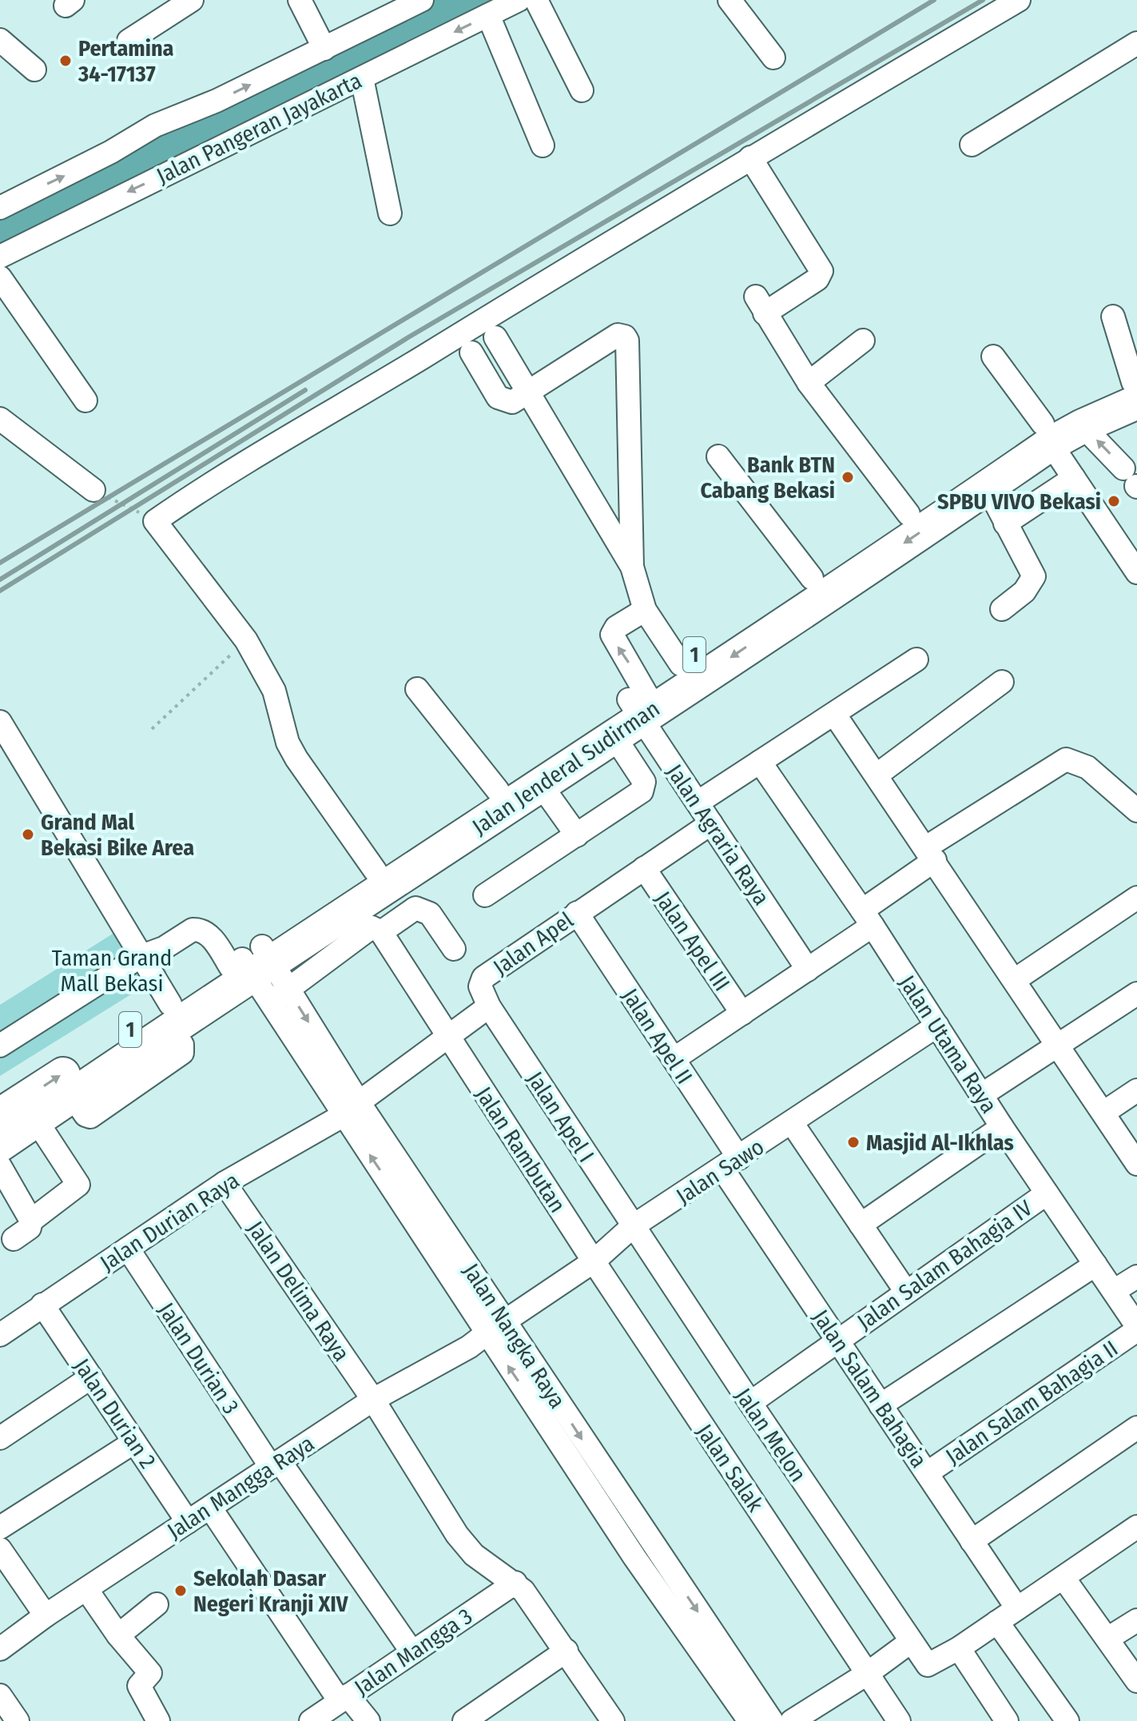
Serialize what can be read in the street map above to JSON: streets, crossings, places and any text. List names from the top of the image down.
{
  "streets": {
    "highway": ["1", "Jalan Jenderal Sudirman"],
    "street": [
      "Jalan Pangeran Jayakarta",
      "Jalan Agraria Raya",
      "Jalan Apel III",
      "Jalan Apel",
      "Jalan Apel II",
      "Jalan Utama Raya",
      "Jalan Apel I",
      "Jalan Rambutan",
      "Jalan Sawo",
      "Jalan Durian Raya",
      "Jalan Salam Bahagia IV",
      "Jalan Delima Raya",
      "Jalan Nangka Raya",
      "Jalan Durian 3",
      "Jalan Salam Bahagia",
      "Jalan Salam Bahagia II",
      "Jalan Durian 2",
      "Jalan Melon",
      "Jalan Salak",
      "Jalan Mangga Raya",
      "Jalan Mangga 3"
    ]
  },
  "crossings": [
    ["Jalan Jenderal Sudirman", "Jalan Agraria Raya"],
    ["Jalan Jenderal Sudirman", "Jalan Rambutan"],
    ["Jalan Jenderal Sudirman", "Jalan Nangka Raya"],
    ["Jalan Agraria Raya", "Jalan Apel III"],
    ["Jalan Agraria Raya", "Jalan Apel"],
    ["Jalan Apel III", "Jalan Apel"],
    ["Jalan Apel III", "Jalan Apel II"],
    ["Jalan Apel III", "Jalan Utama Raya"],
    ["Jalan Apel", "Jalan Apel II"],
    ["Jalan Apel", "Jalan Apel I"],
    ["Jalan Apel", "Jalan Rambutan"],
    ["Jalan Apel", "Jalan Durian Raya"],
    ["Jalan Apel", "Jalan Nangka Raya"],
    ["Jalan Apel II", "Jalan Sawo"],
    ["Jalan Apel II", "Jalan Salam Bahagia"],
    ["Jalan Utama Raya", "Jalan Sawo"],
    ["Jalan Utama Raya", "Jalan Salam Bahagia IV"],
    ["Jalan Utama Raya", "Jalan Salam Bahagia II"],
    ["Jalan Apel I", "Jalan Sawo"],
    ["Jalan Apel I", "Jalan Melon"],
    ["Jalan Rambutan", "Jalan Sawo"],
    ["Jalan Rambutan", "Jalan Salak"],
    ["Jalan Sawo", "Jalan Nangka Raya"],
    ["Jalan Sawo", "Jalan Salam Bahagia"],
    ["Jalan Sawo", "Jalan Melon"],
    ["Jalan Sawo", "Jalan Salak"],
    ["Jalan Durian Raya", "Jalan Delima Raya"],
    ["Jalan Durian Raya", "Jalan Nangka Raya"],
    ["Jalan Durian Raya", "Jalan Durian 3"],
    ["Jalan Durian Raya", "Jalan Durian 2"],
    ["Jalan Salam Bahagia IV", "Jalan Salam Bahagia"],
    ["Jalan Salam Bahagia IV", "Jalan Melon"],
    ["Jalan Delima Raya", "Jalan Mangga Raya"],
    ["Jalan Delima Raya", "Jalan Mangga 3"],
    ["Jalan Nangka Raya", "Jalan Mangga Raya"],
    ["Jalan Durian 3", "Jalan Mangga Raya"],
    ["Jalan Durian 3", "Jalan Mangga 3"],
    ["Jalan Salam Bahagia", "Jalan Salam Bahagia II"],
    ["Jalan Durian 2", "Jalan Mangga Raya"]
  ],
  "parks": ["Taman Grand Mall Bekasi"],
  "places": [
    "Pertamina 34-17137",
    "Bank BTN Cabang Bekasi",
    "SPBU VIVO Bekasi",
    "Grand Mal Bekasi Bike Area",
    "Masjid Al-Ikhlas",
    "Sekolah Dasar Negeri Kranji XIV"
  ]
}
